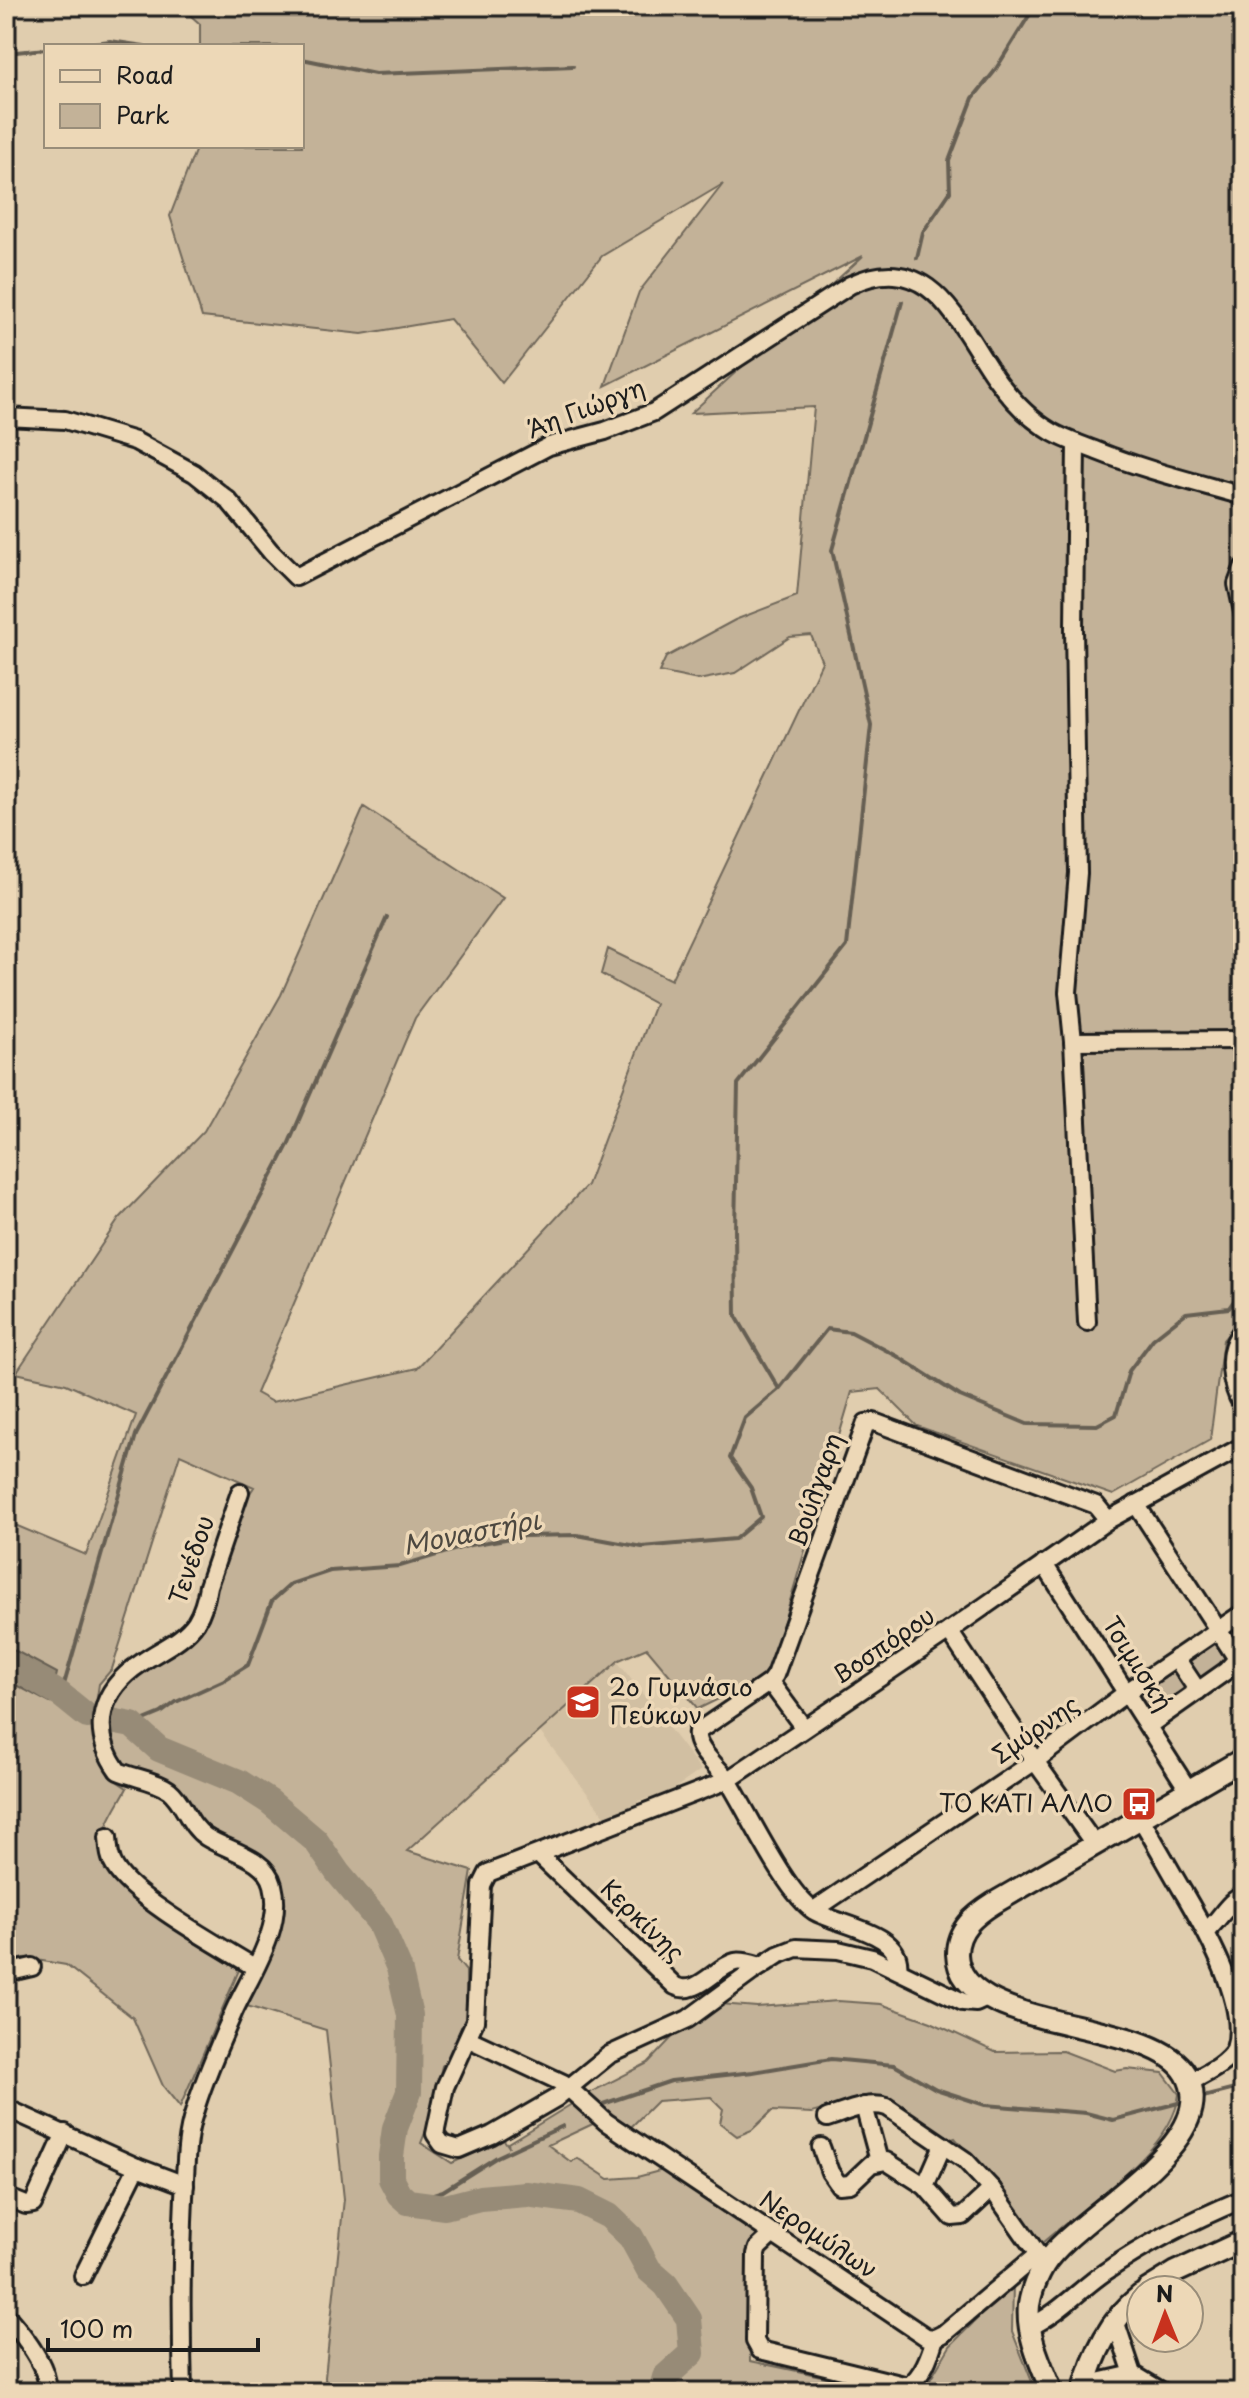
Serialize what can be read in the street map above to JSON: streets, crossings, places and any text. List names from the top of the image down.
{
  "streets": {
    "street": [
      "Άη Γιώργη",
      "Βούλγαρη",
      "Τενέδου",
      "Βοσπόρου",
      "Τσιμισκή",
      "Σμύρνης",
      "Κερκίνης",
      "Νερομύλων"
    ]
  },
  "crossings": [
    ["Βούλγαρη", "Βοσπόρου"],
    ["Βοσπόρου", "Τσιμισκή"],
    ["Βοσπόρου", "Κερκίνης"],
    ["Βοσπόρου", "Νερομύλων"],
    ["Τσιμισκή", "Σμύρνης"]
  ],
  "water": ["Μοναστήρι"],
  "places": {
    "school or university": ["2ο Γυμνάσιο Πεύκων"],
    "bus stop": ["ΤΟ ΚΑΤΙ ΑΛΛΟ"]
  },
  "legend": ["Road", "Park"],
  "scale_bar": "100 m",
  "north": "top"
}
